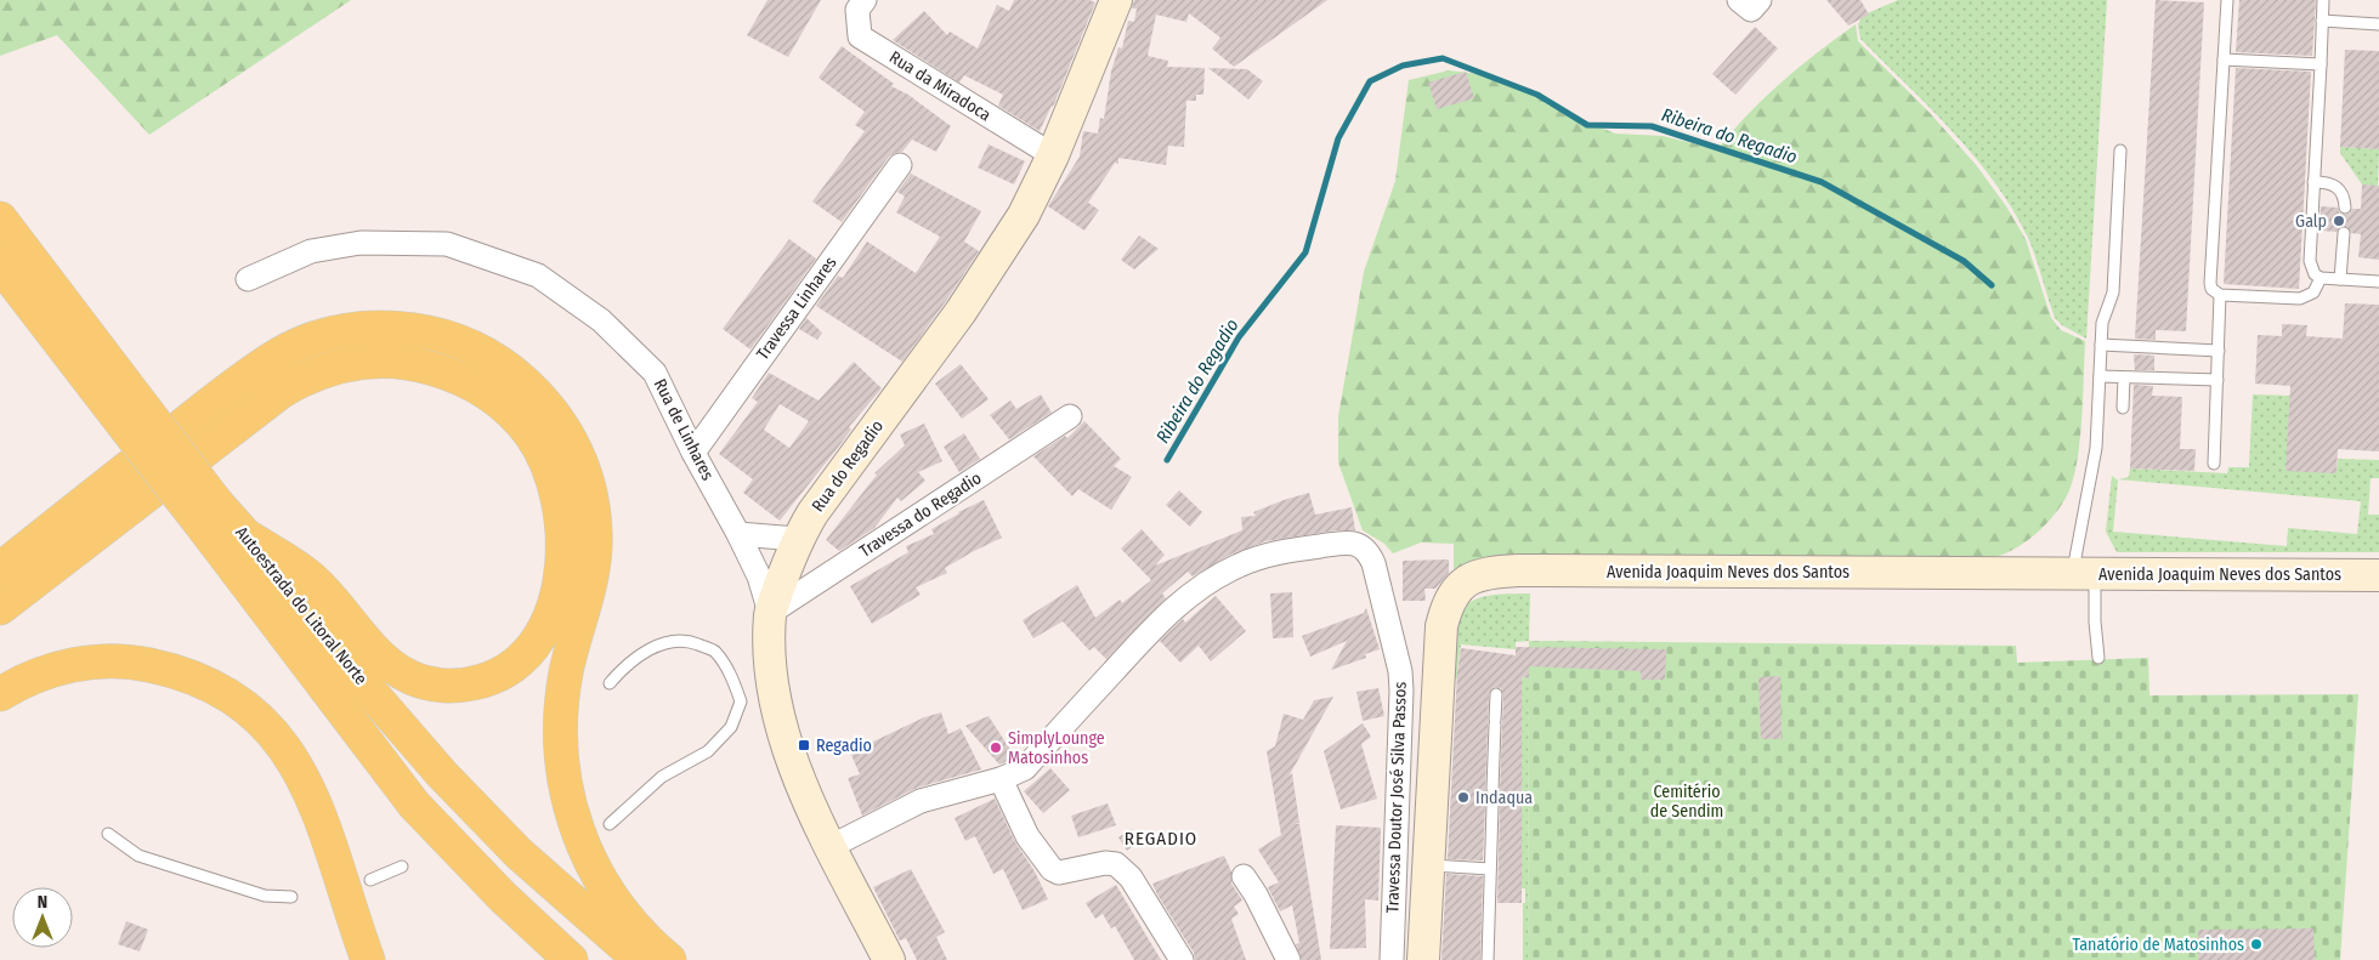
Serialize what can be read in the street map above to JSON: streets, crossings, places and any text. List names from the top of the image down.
{
  "streets": {
    "highway": ["Autoestrada do Litoral Norte"],
    "street": [
      "Rua da Miradoca",
      "Travessa Linhares",
      "Rua de Linhares",
      "Rua do Regadio",
      "Travessa do Regadio",
      "Avenida Joaquim Neves dos Santos",
      "Travessa Doutor José Silva Passos"
    ]
  },
  "crossings": [
    ["Rua da Miradoca", "Rua do Regadio"],
    ["Travessa Linhares", "Rua de Linhares"],
    ["Rua de Linhares", "Rua do Regadio"],
    ["Rua de Linhares", "Travessa do Regadio"],
    ["Rua do Regadio", "Travessa do Regadio"],
    ["Rua do Regadio", "Travessa Doutor José Silva Passos"]
  ],
  "districts": ["REGADIO"],
  "water": ["Ribeira do Regadio"],
  "parks": ["Cemitério de Sendim"],
  "places": {
    "other": [
      "Galp",
      "SimplyLounge Matosinhos",
      "Indaqua",
      "Tanatório de Matosinhos"
    ],
    "transit": ["Regadio"]
  },
  "north": "top"
}
